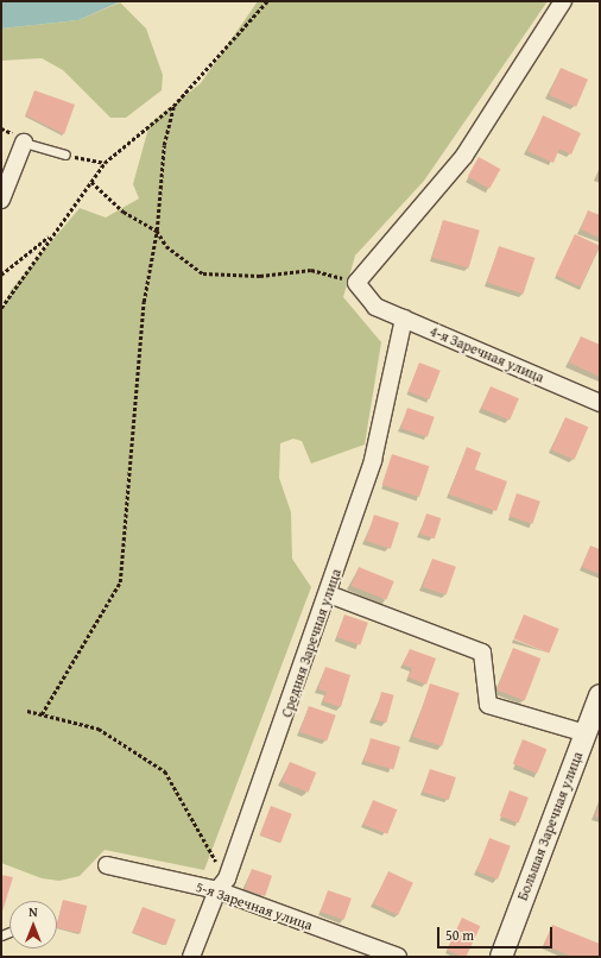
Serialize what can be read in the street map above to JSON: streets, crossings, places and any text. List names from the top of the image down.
{
  "streets": {
    "street": [
      "4-я Заречная улица",
      "Средняя Заречная улица",
      "Большая Заречная улица",
      "5-я Заречная улица"
    ]
  },
  "crossings": [
    ["4-я Заречная улица", "Средняя Заречная улица"],
    ["Средняя Заречная улица", "5-я Заречная улица"]
  ],
  "scale_bar": "50 m",
  "north": "top"
}
